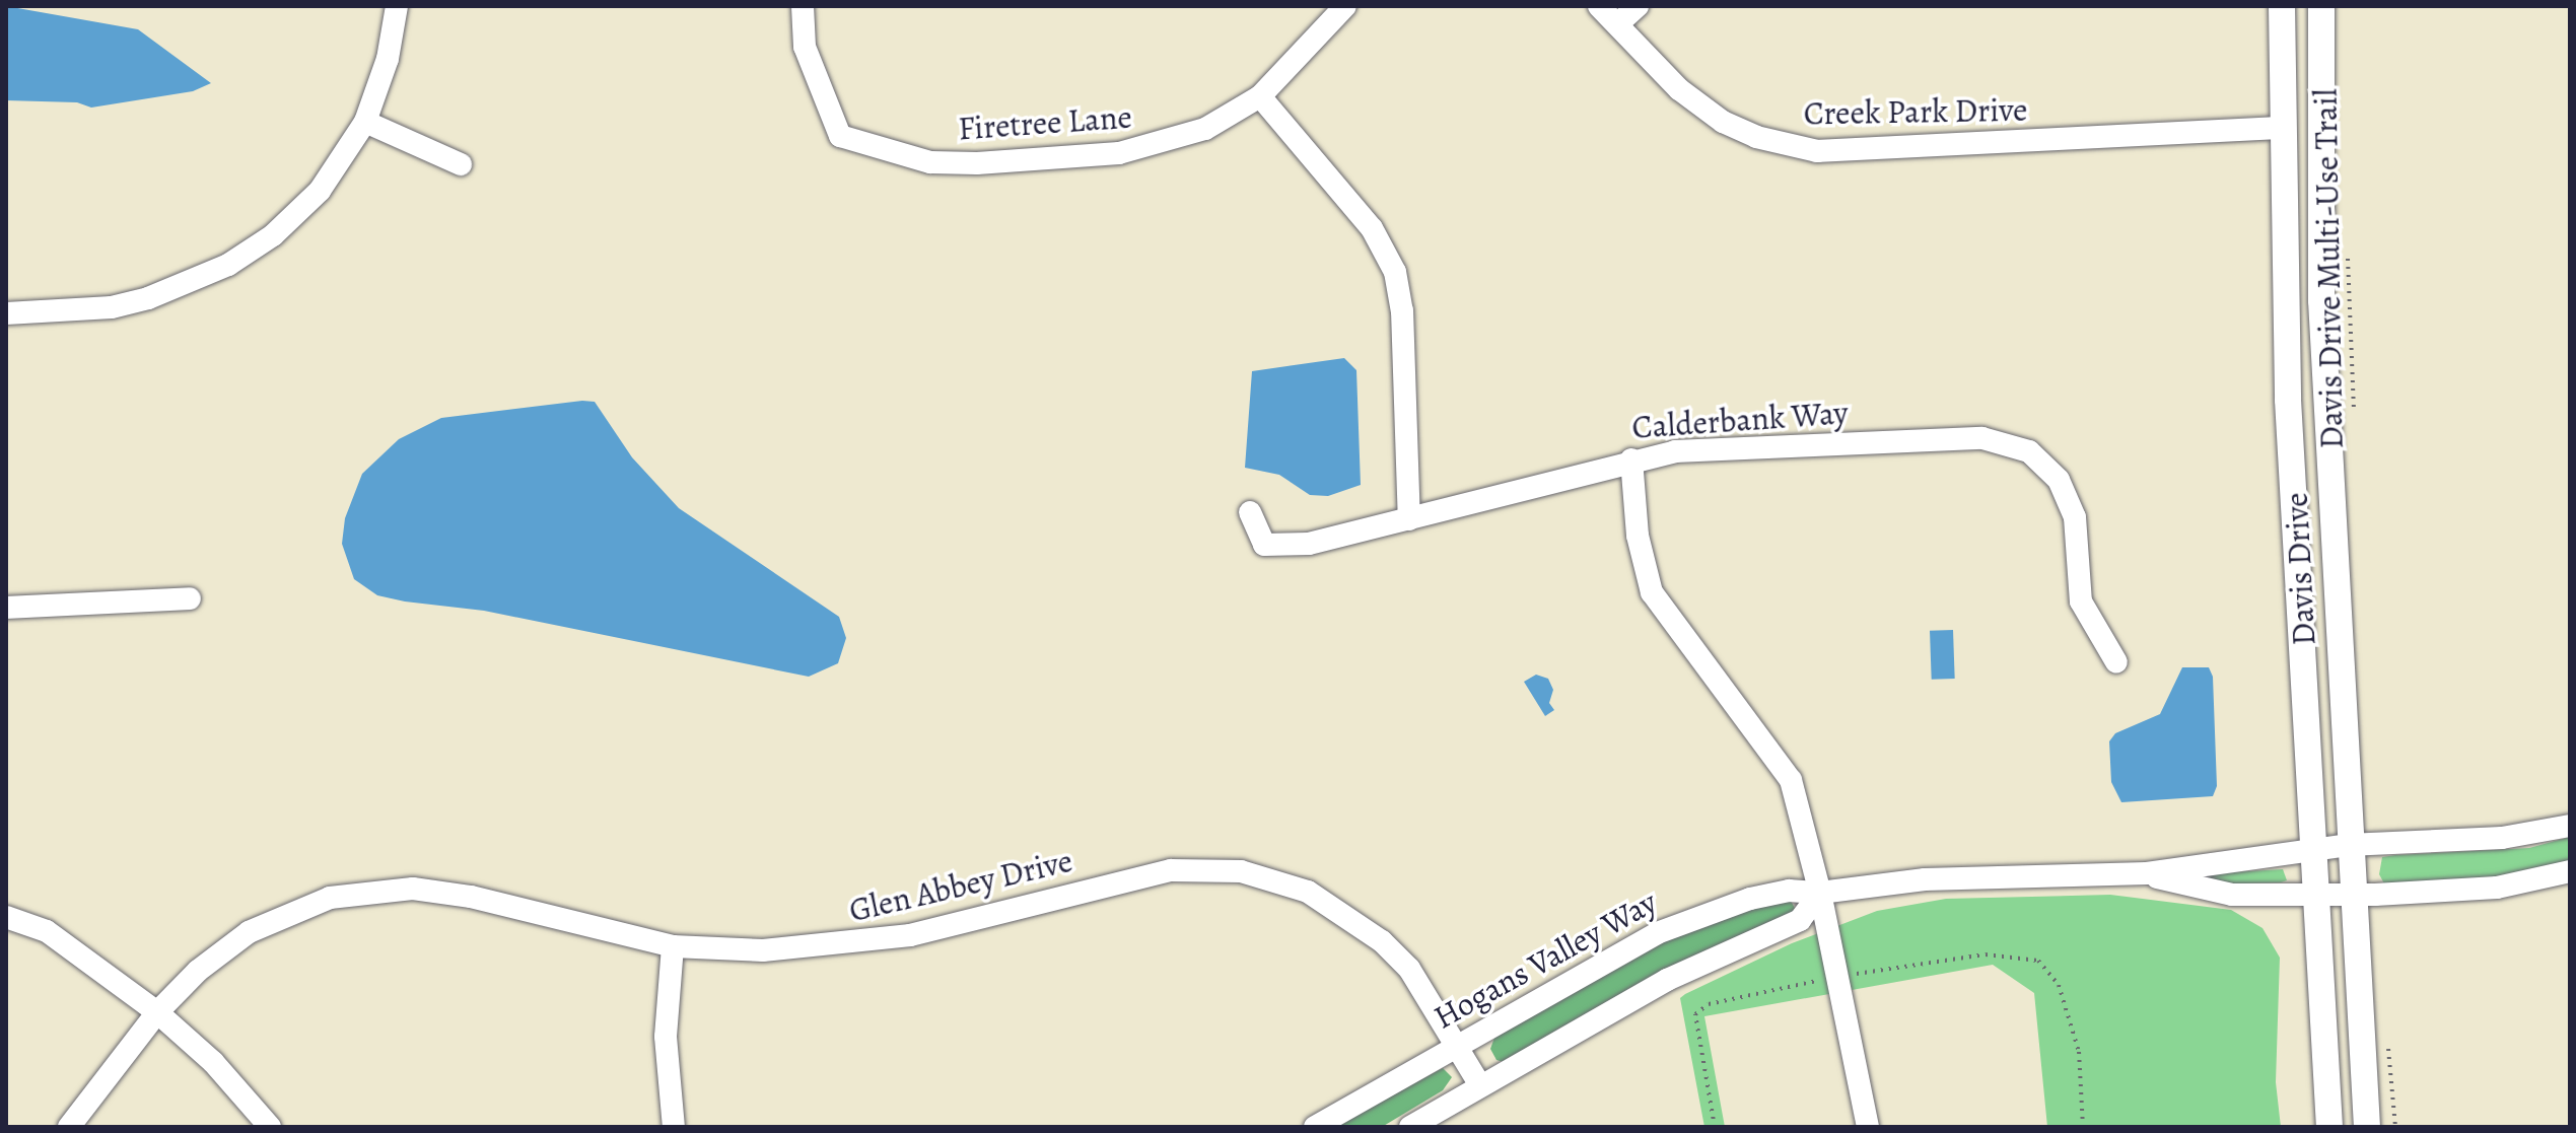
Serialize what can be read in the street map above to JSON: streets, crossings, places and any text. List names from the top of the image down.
{
  "streets": {
    "main road": ["Davis Drive"],
    "street": [
      "Creek Park Drive",
      "Firetree Lane",
      "Calderbank Way",
      "Glen Abbey Drive",
      "Hogans Valley Way"
    ],
    "path": ["Davis Drive Multi-Use Trail"]
  },
  "crossings": [
    ["Creek Park Drive", "Davis Drive"],
    ["Davis Drive", "Hogans Valley Way"],
    ["Glen Abbey Drive", "Hogans Valley Way"]
  ]
}
